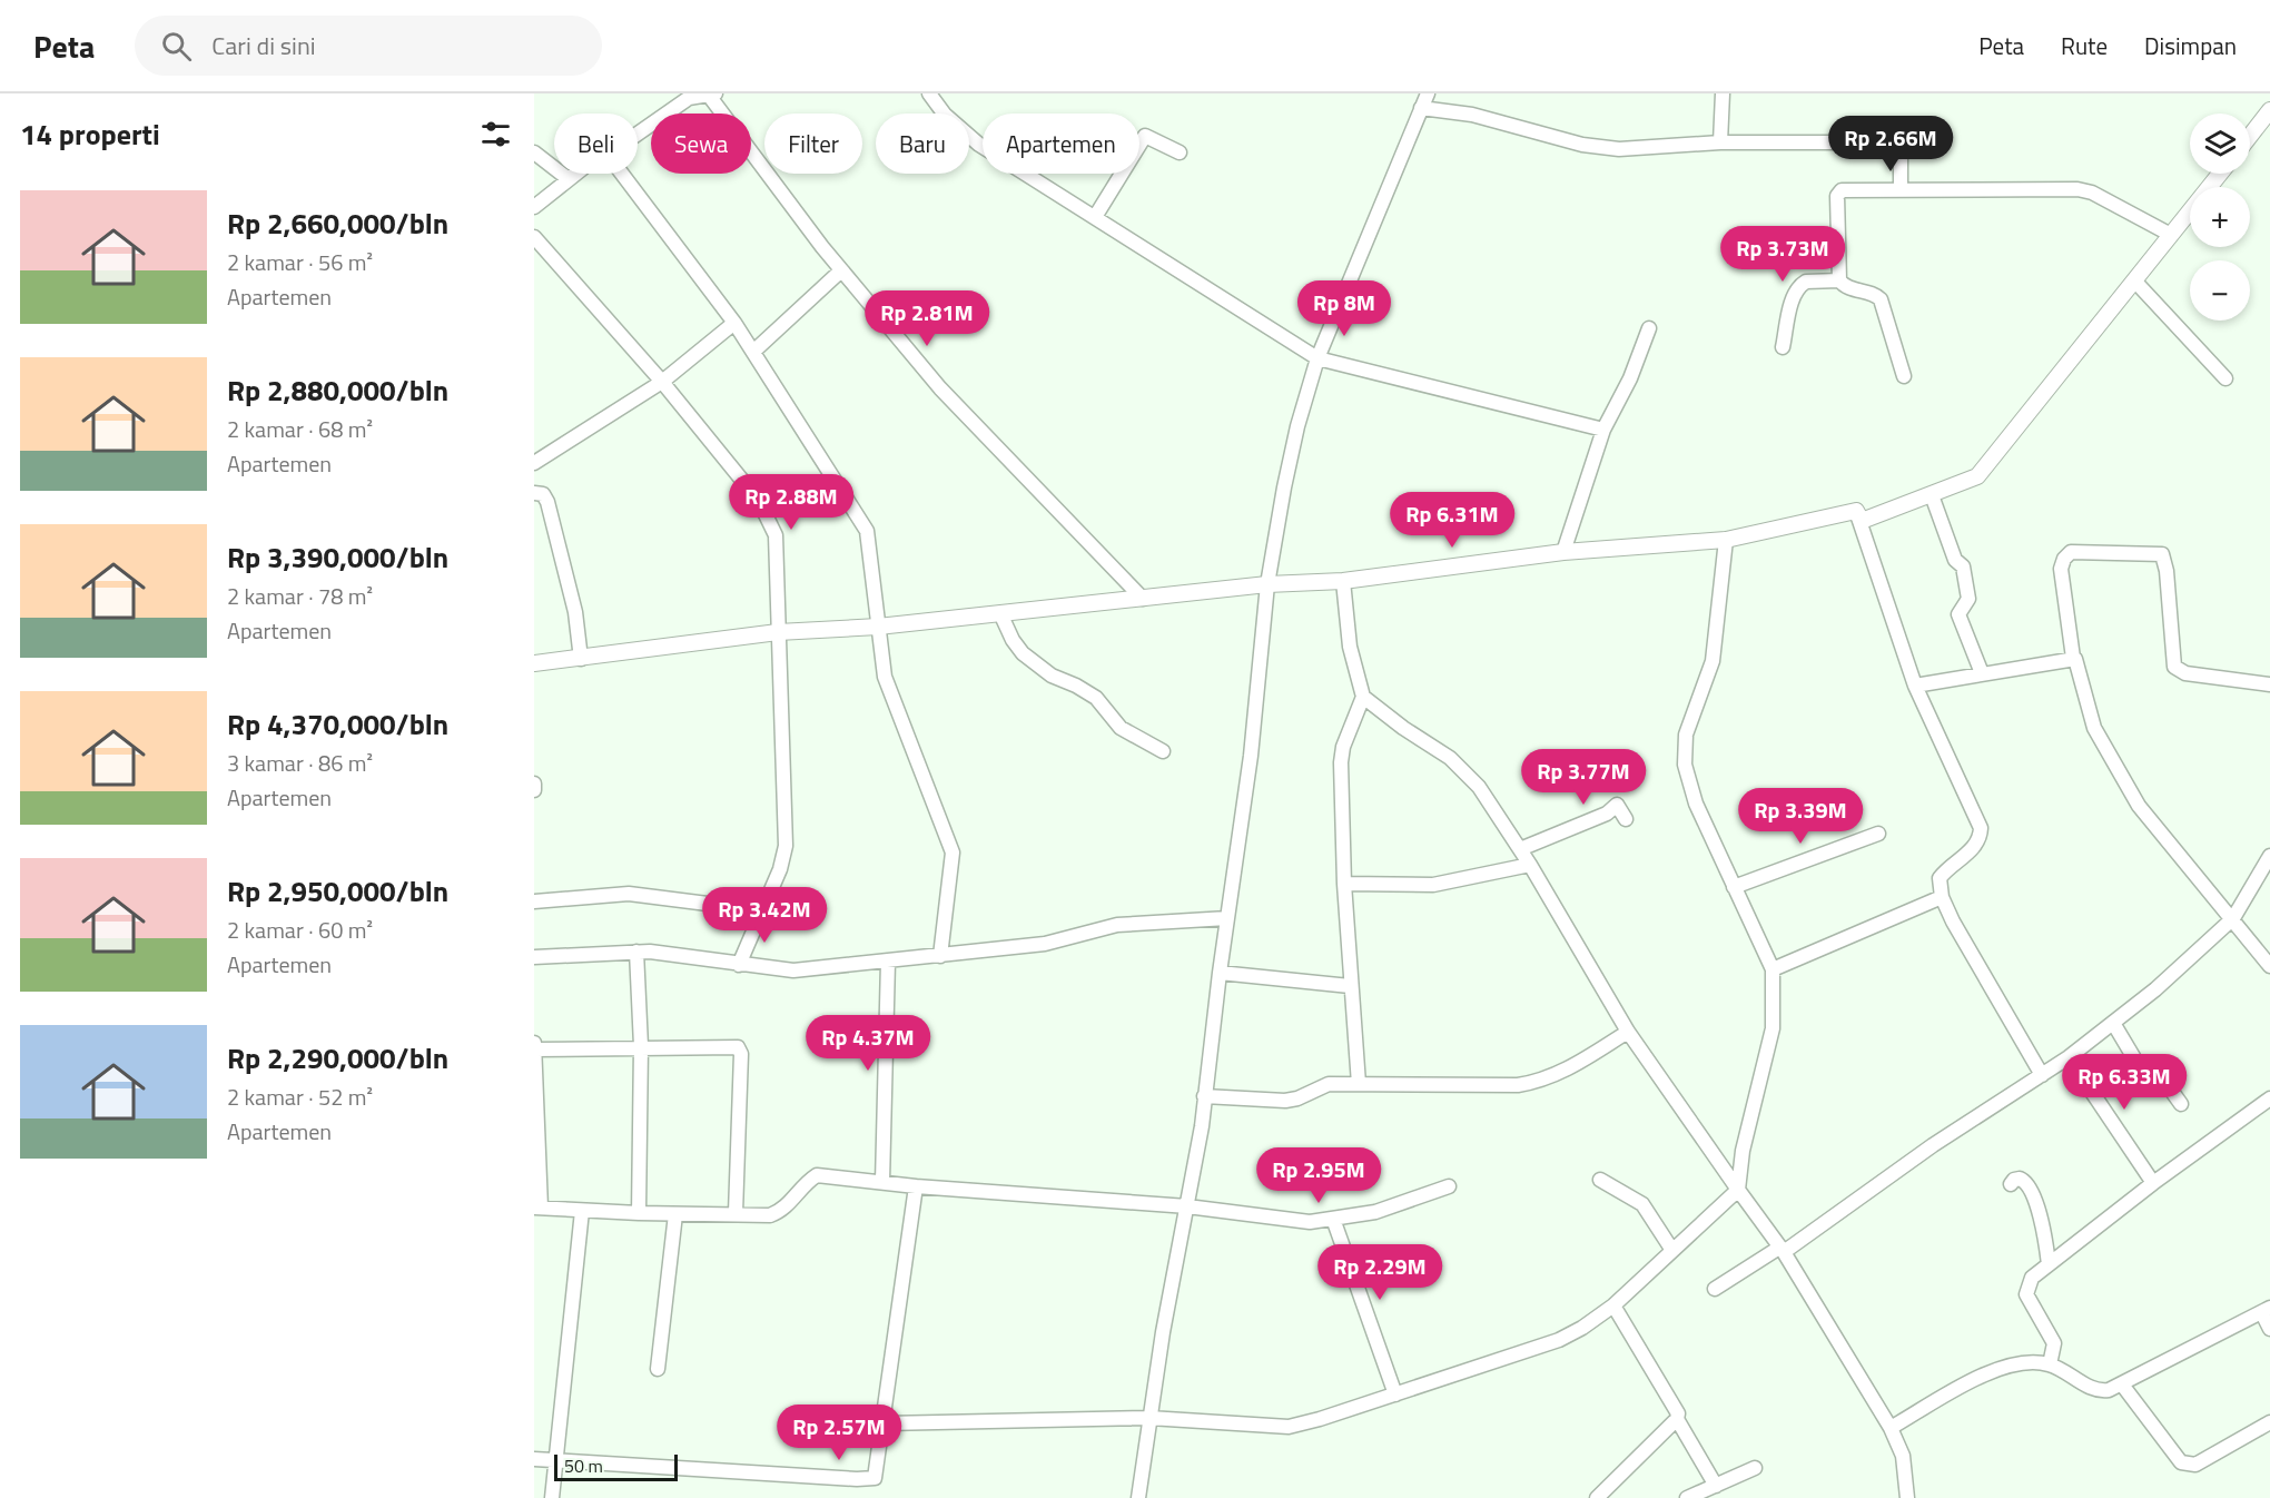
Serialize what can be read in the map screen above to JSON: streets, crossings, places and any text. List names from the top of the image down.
{
  "scale_bar": "50 m",
  "page": {
    "header": "Peta",
    "search": "Cari di sini",
    "nav": ["Peta", "Rute", "Disimpan"],
    "heading": "14 properti",
    "map_buttons": ["+", "−"],
    "chip": [
      "Beli",
      "Sewa",
      "Filter",
      "Baru",
      "Apartemen"
    ],
    "price": [
      "Rp 2.66M",
      "Rp 3.73M",
      "Rp 8M",
      "Rp 2.81M",
      "Rp 2.88M",
      "Rp 6.31M",
      "Rp 3.77M",
      "Rp 3.39M",
      "Rp 3.42M",
      "Rp 4.37M",
      "Rp 6.33M",
      "Rp 2.95M",
      "Rp 2.29M",
      "Rp 2.57M"
    ],
    "list": [
      {
        "name": "Rp 2,660,000/bln",
        "note": "2 kamar · 56 m² · Apartemen"
      },
      {
        "name": "Rp 2,880,000/bln",
        "note": "2 kamar · 68 m² · Apartemen"
      },
      {
        "name": "Rp 3,390,000/bln",
        "note": "2 kamar · 78 m² · Apartemen"
      },
      {
        "name": "Rp 4,370,000/bln",
        "note": "3 kamar · 86 m² · Apartemen"
      },
      {
        "name": "Rp 2,950,000/bln",
        "note": "2 kamar · 60 m² · Apartemen"
      },
      {
        "name": "Rp 2,290,000/bln",
        "note": "2 kamar · 52 m² · Apartemen"
      }
    ],
    "scale": "50 m"
  }
}
